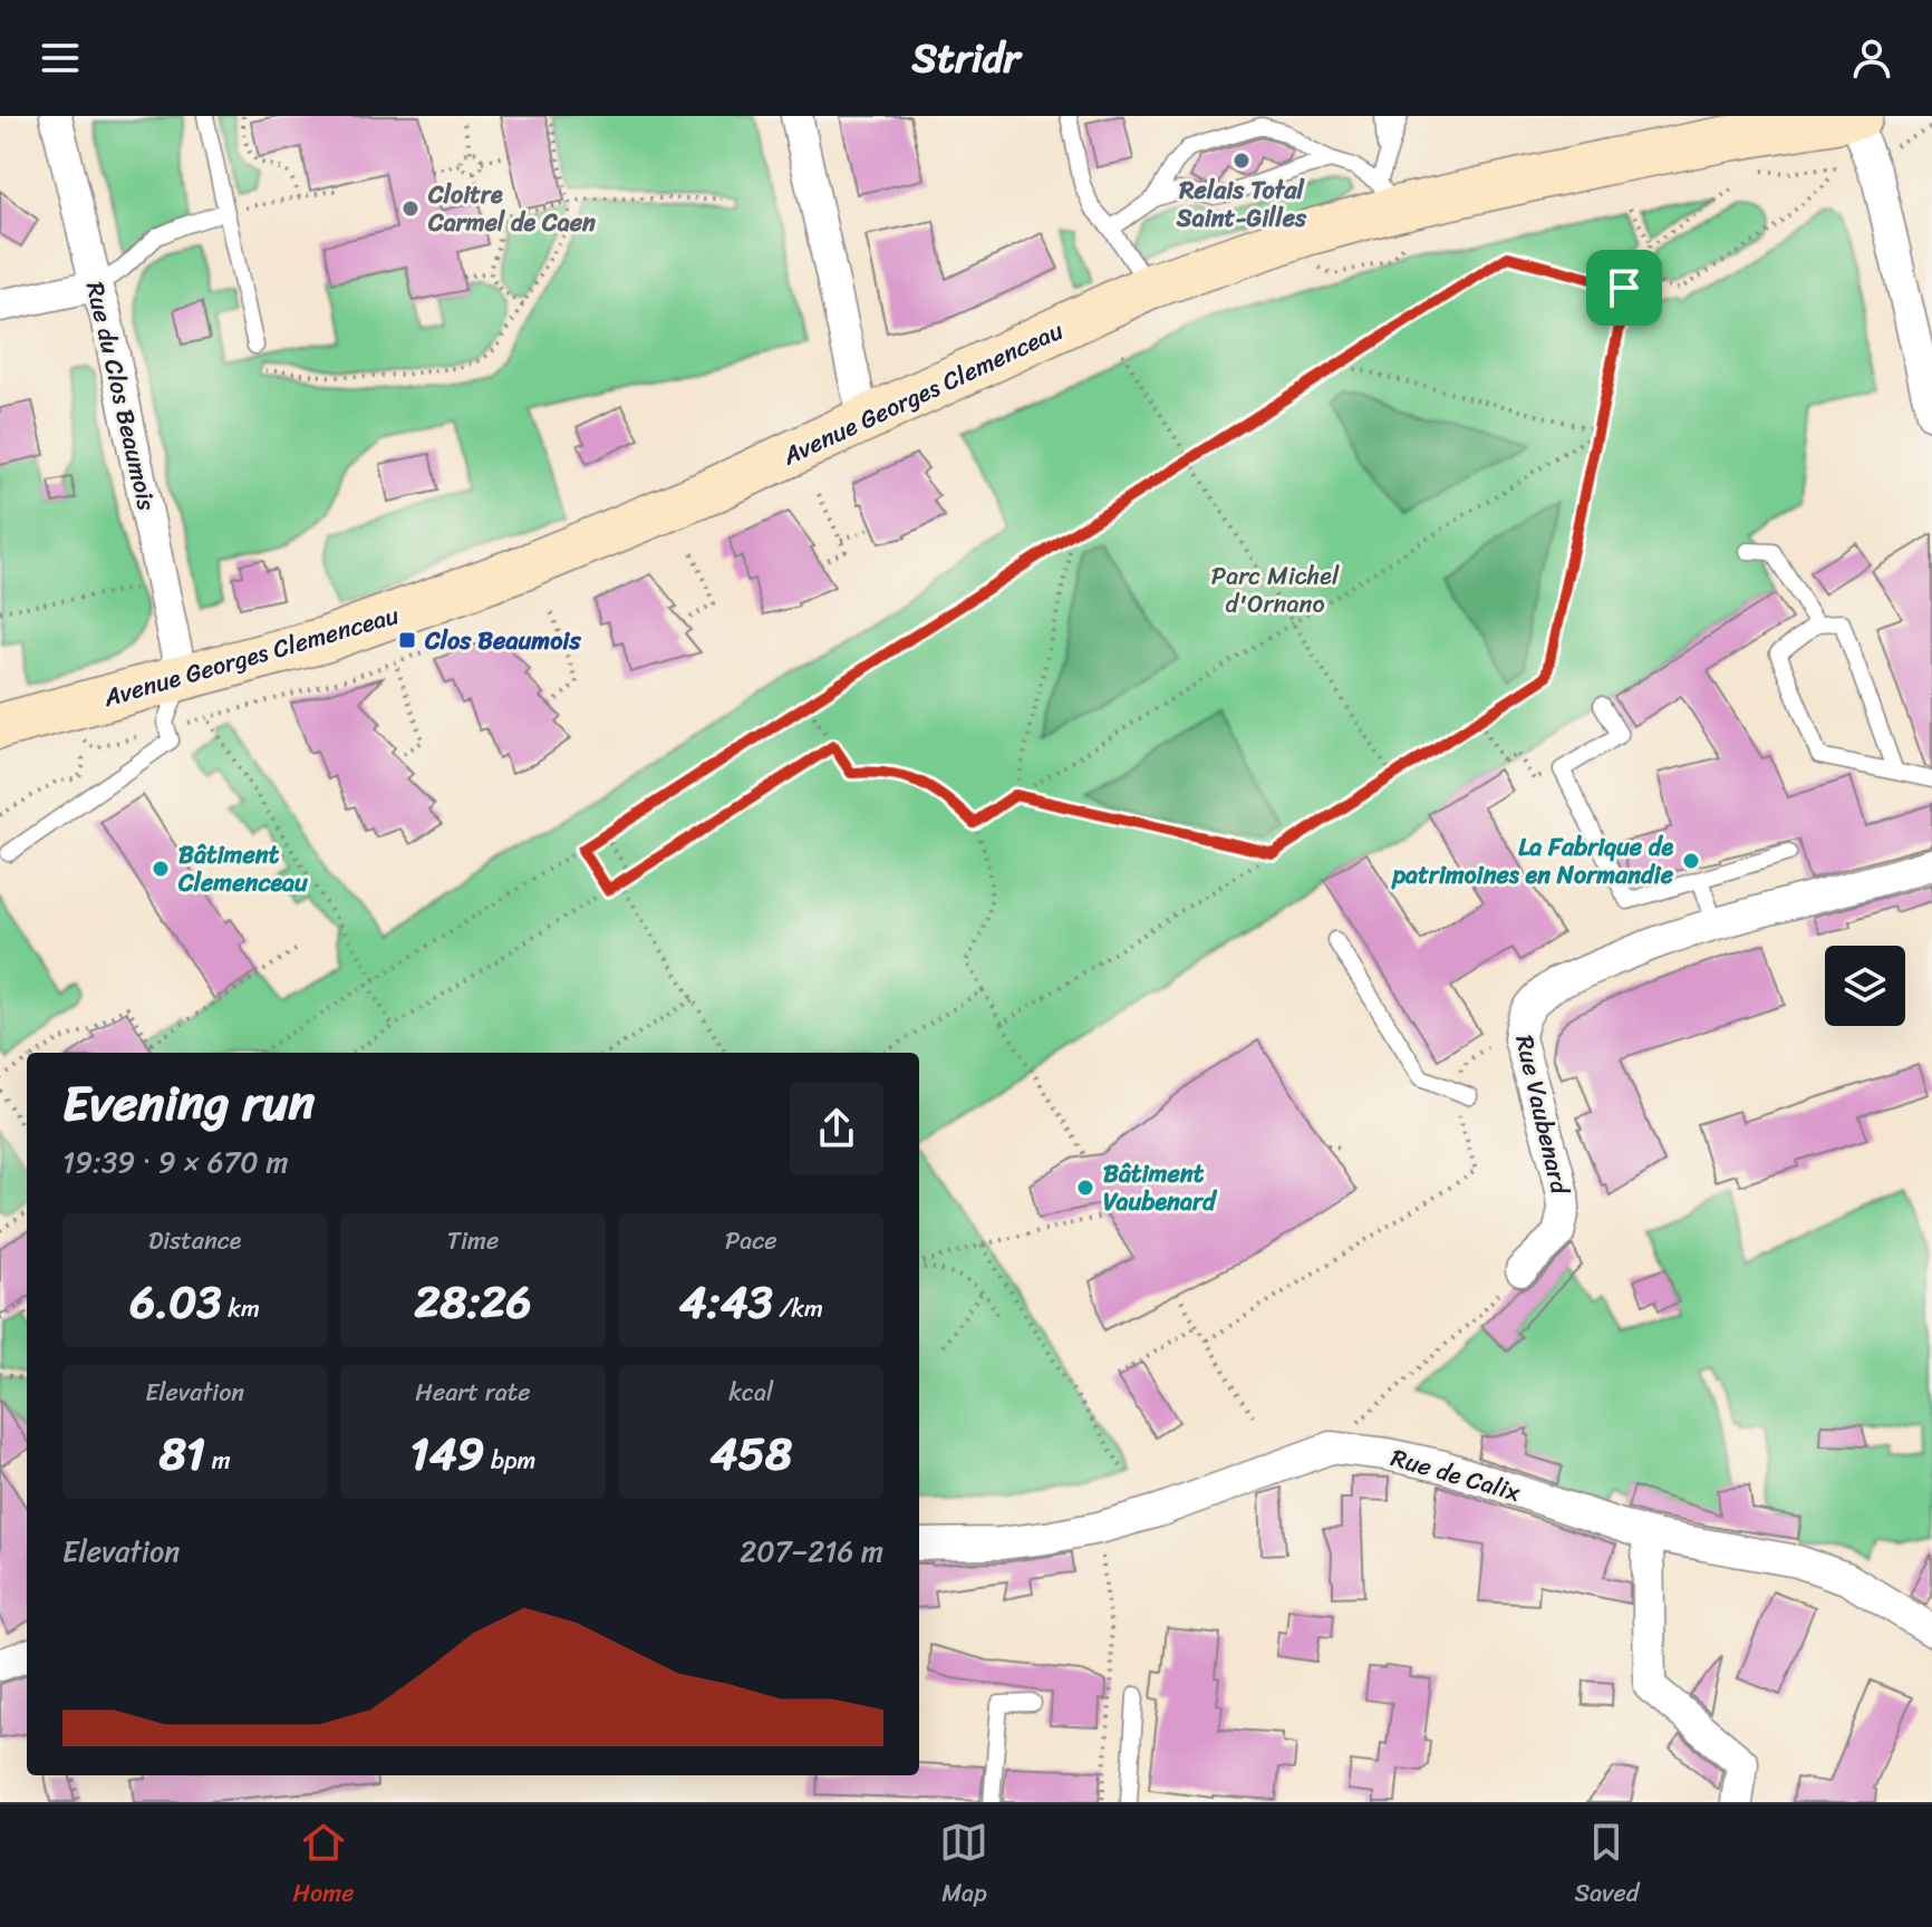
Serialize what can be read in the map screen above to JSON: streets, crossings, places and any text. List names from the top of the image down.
{
  "streets": {
    "main road": ["Avenue Georges Clemenceau"],
    "street": ["Rue du Clos Beaumois", "Rue Vaubenard", "Rue de Calix"]
  },
  "crossings": [
    ["Avenue Georges Clemenceau", "Rue du Clos Beaumois"]
  ],
  "parks": ["Parc Michel d'Ornano"],
  "places": {
    "other": [
      "Relais Total Saint-Gilles",
      "Cloitre Carmel de Caen",
      "La Fabrique de patrimoines en Normandie",
      "Bâtiment Clemenceau",
      "Bâtiment Vaubenard"
    ],
    "transit": ["Clos Beaumois"]
  },
  "page": {
    "header": "Stridr",
    "heading": ["Evening run", "19:39 · 9 × 670 m"],
    "stats": [
      ["Distance", "6.03 km"],
      ["Time", "28:26"],
      ["Pace", "4:43 /km"],
      ["Elevation", "81 m"],
      ["Heart rate", "149 bpm"],
      ["kcal", "458"]
    ],
    "chart": ["Elevation", "207–216 m"],
    "tabs": ["Home", "Map", "Saved"]
  }
}
